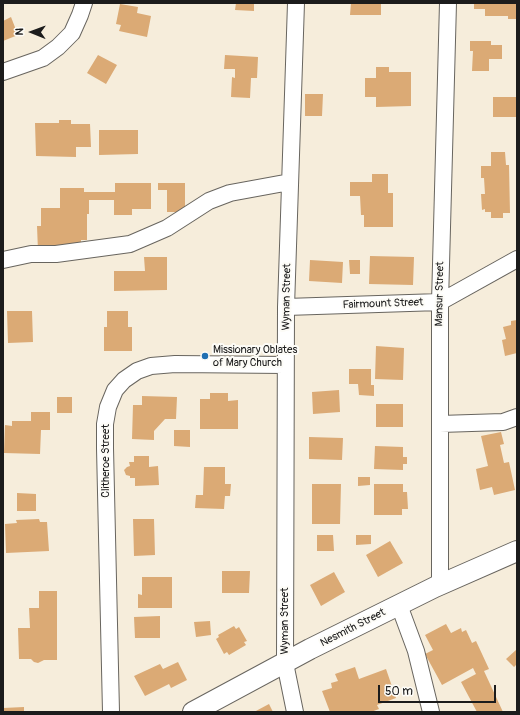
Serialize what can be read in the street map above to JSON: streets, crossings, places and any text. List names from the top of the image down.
{
  "streets": {
    "main road": ["Nesmith Street"],
    "street": [
      "Mansur Street",
      "Wyman Street",
      "Fairmount Street",
      "Clitheroe Street"
    ]
  },
  "crossings": [
    ["Mansur Street", "Fairmount Street"],
    ["Mansur Street", "Nesmith Street"],
    ["Wyman Street", "Fairmount Street"],
    ["Wyman Street", "Clitheroe Street"],
    ["Wyman Street", "Nesmith Street"]
  ],
  "places": ["Missionary Oblates of Mary Church"],
  "scale_bar": "50 m",
  "north": "left"
}
